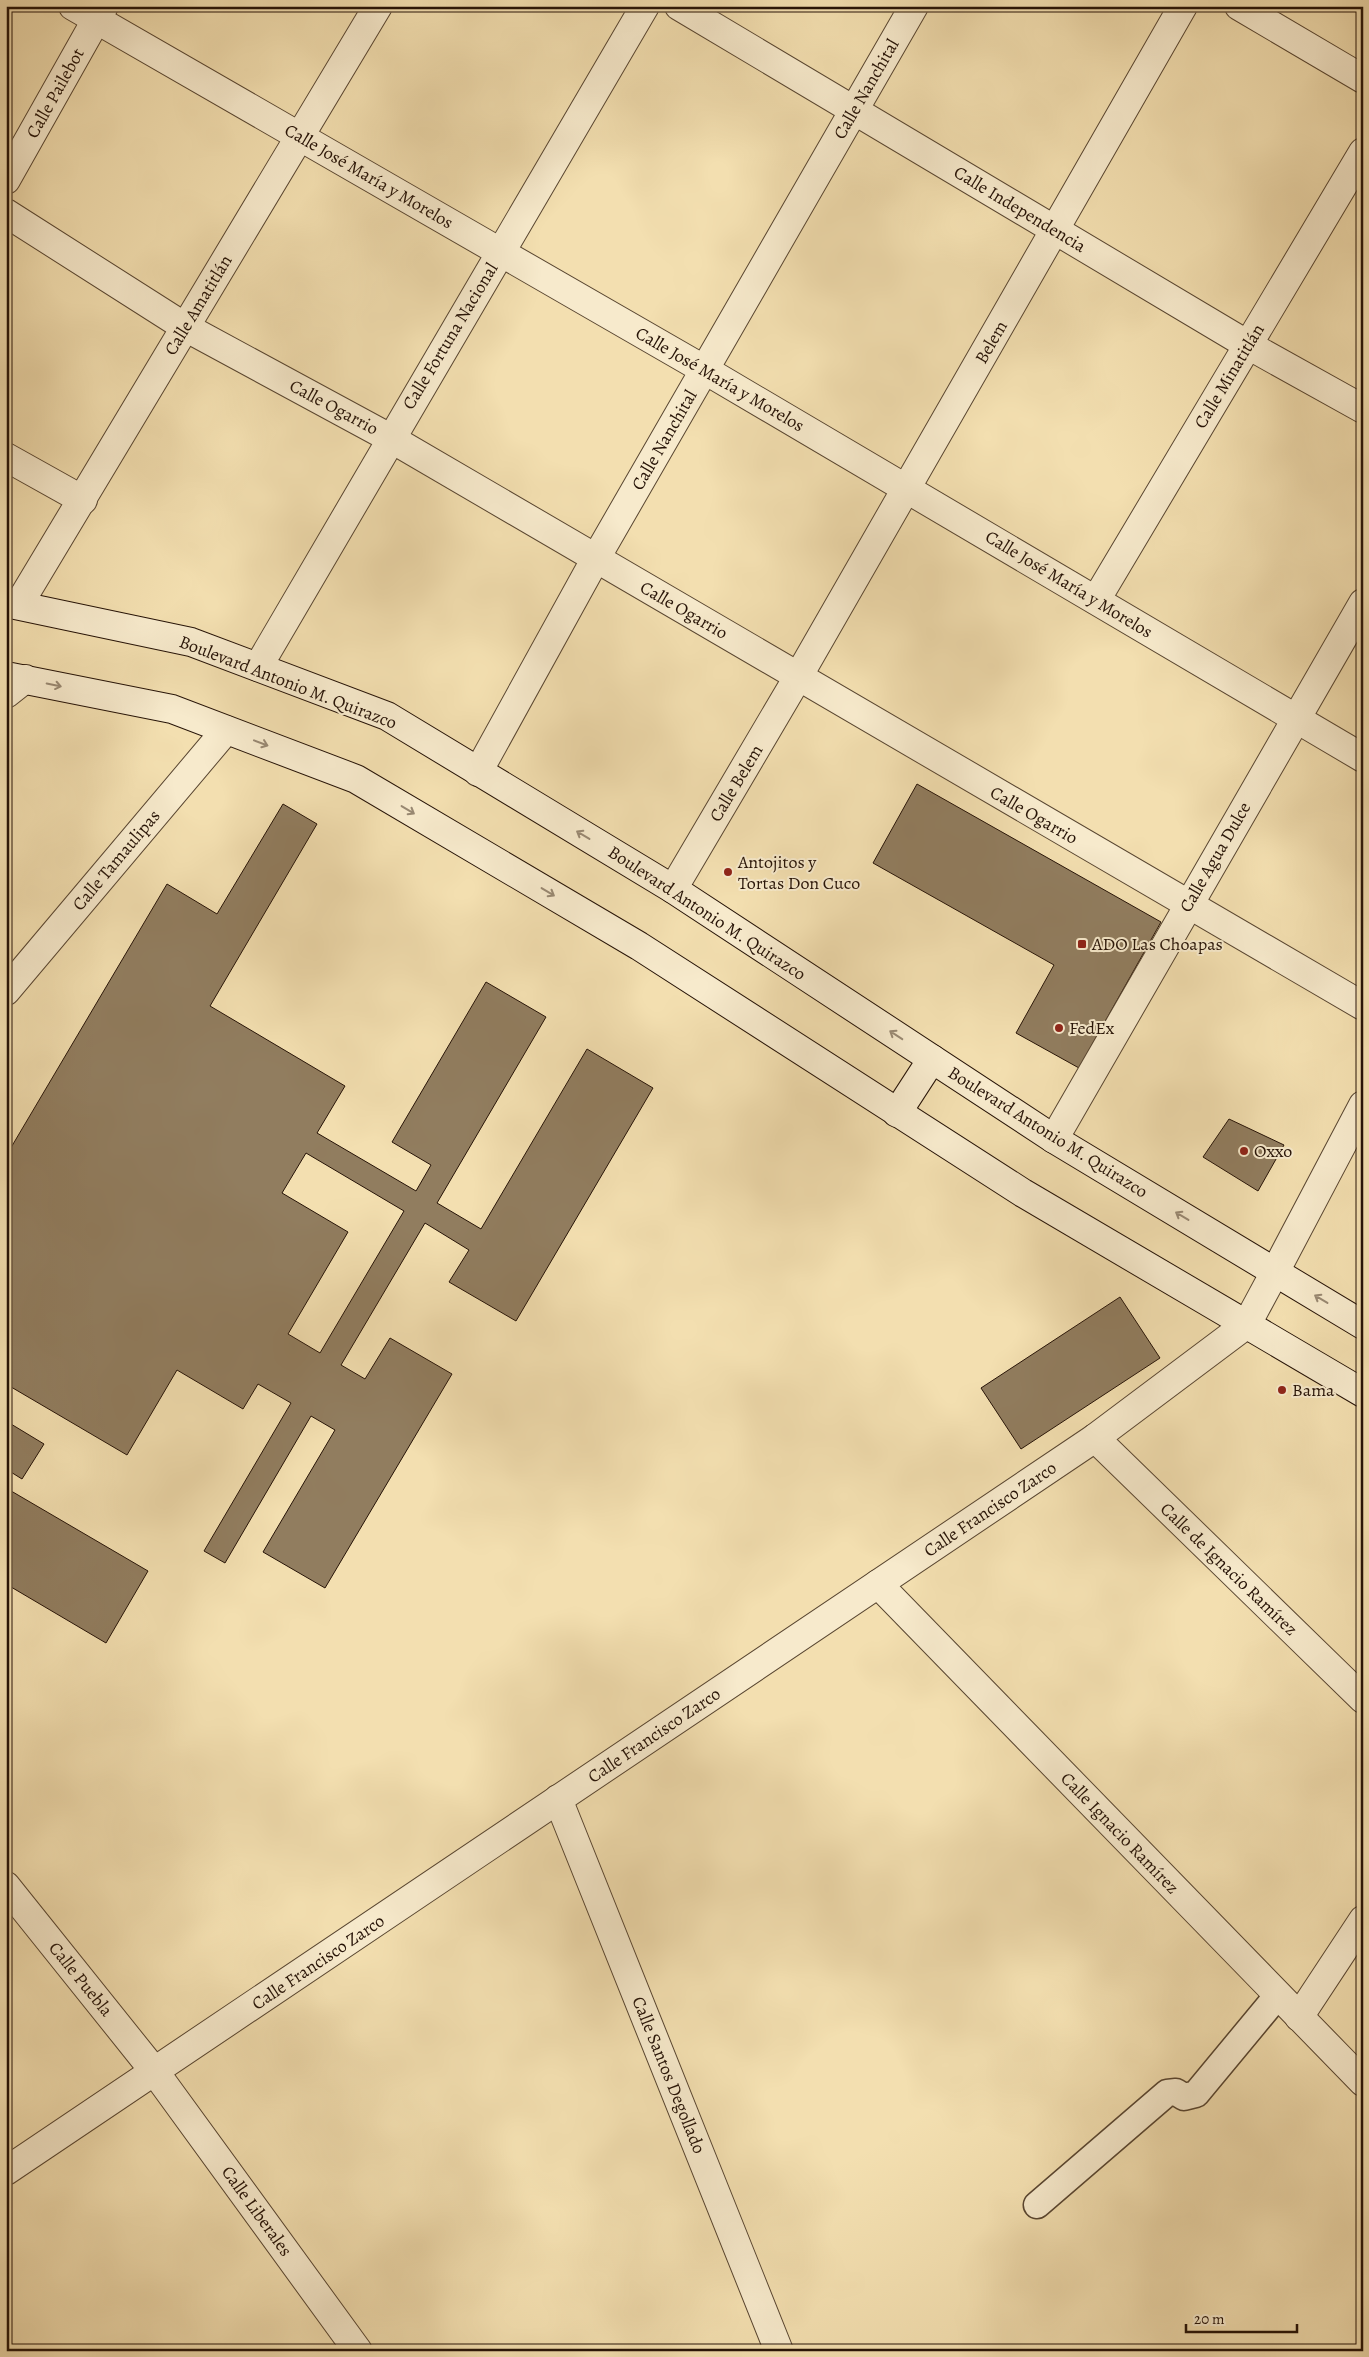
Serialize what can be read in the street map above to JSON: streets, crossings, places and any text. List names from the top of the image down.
{
  "streets": {
    "street": [
      "Calle Nanchital",
      "Calle Pailebot",
      "Calle José María y Morelos",
      "Calle Independencia",
      "Calle Amatitlán",
      "Calle Fortuna Nacional",
      "Belem",
      "Calle Minatitlán",
      "Calle Ogarrio",
      "Boulevard Antonio M. Quirazco",
      "Calle Belem",
      "Calle Agua Dulce",
      "Calle Tamaulipas",
      "Calle Francisco Zarco",
      "Calle de Ignacio Ramírez",
      "Calle Ignacio Ramírez",
      "Calle Puebla",
      "Calle Santos Degollado",
      "Calle Liberales"
    ]
  },
  "crossings": [
    ["Calle Nanchital", "Calle José María y Morelos"],
    ["Calle Nanchital", "Calle Independencia"],
    ["Calle Nanchital", "Calle Ogarrio"],
    ["Calle Nanchital", "Boulevard Antonio M. Quirazco"],
    ["Calle Pailebot", "Calle José María y Morelos"],
    ["Calle José María y Morelos", "Calle Amatitlán"],
    ["Calle José María y Morelos", "Calle Fortuna Nacional"],
    ["Calle José María y Morelos", "Belem"],
    ["Calle José María y Morelos", "Calle Minatitlán"],
    ["Calle José María y Morelos", "Calle Agua Dulce"],
    ["Calle Independencia", "Belem"],
    ["Calle Independencia", "Calle Minatitlán"],
    ["Calle Amatitlán", "Calle Ogarrio"],
    ["Calle Amatitlán", "Boulevard Antonio M. Quirazco"],
    ["Calle Fortuna Nacional", "Calle Ogarrio"],
    ["Calle Fortuna Nacional", "Boulevard Antonio M. Quirazco"],
    ["Belem", "Calle Ogarrio"],
    ["Belem", "Calle Belem"],
    ["Calle Ogarrio", "Calle Belem"],
    ["Calle Ogarrio", "Calle Agua Dulce"],
    ["Boulevard Antonio M. Quirazco", "Calle Belem"],
    ["Boulevard Antonio M. Quirazco", "Calle Agua Dulce"],
    ["Boulevard Antonio M. Quirazco", "Calle Francisco Zarco"],
    ["Calle Francisco Zarco", "Calle de Ignacio Ramírez"],
    ["Calle Francisco Zarco", "Calle Ignacio Ramírez"],
    ["Calle Francisco Zarco", "Calle Puebla"],
    ["Calle Francisco Zarco", "Calle Santos Degollado"],
    ["Calle Francisco Zarco", "Calle Liberales"],
    ["Calle Puebla", "Calle Liberales"]
  ],
  "places": {
    "other": [
      "Antojitos y Tortas Don Cuco",
      "FedEx",
      "Oxxo",
      "Bama"
    ],
    "transit": ["ADO Las Choapas"]
  },
  "scale_bar": "20 m"
}
